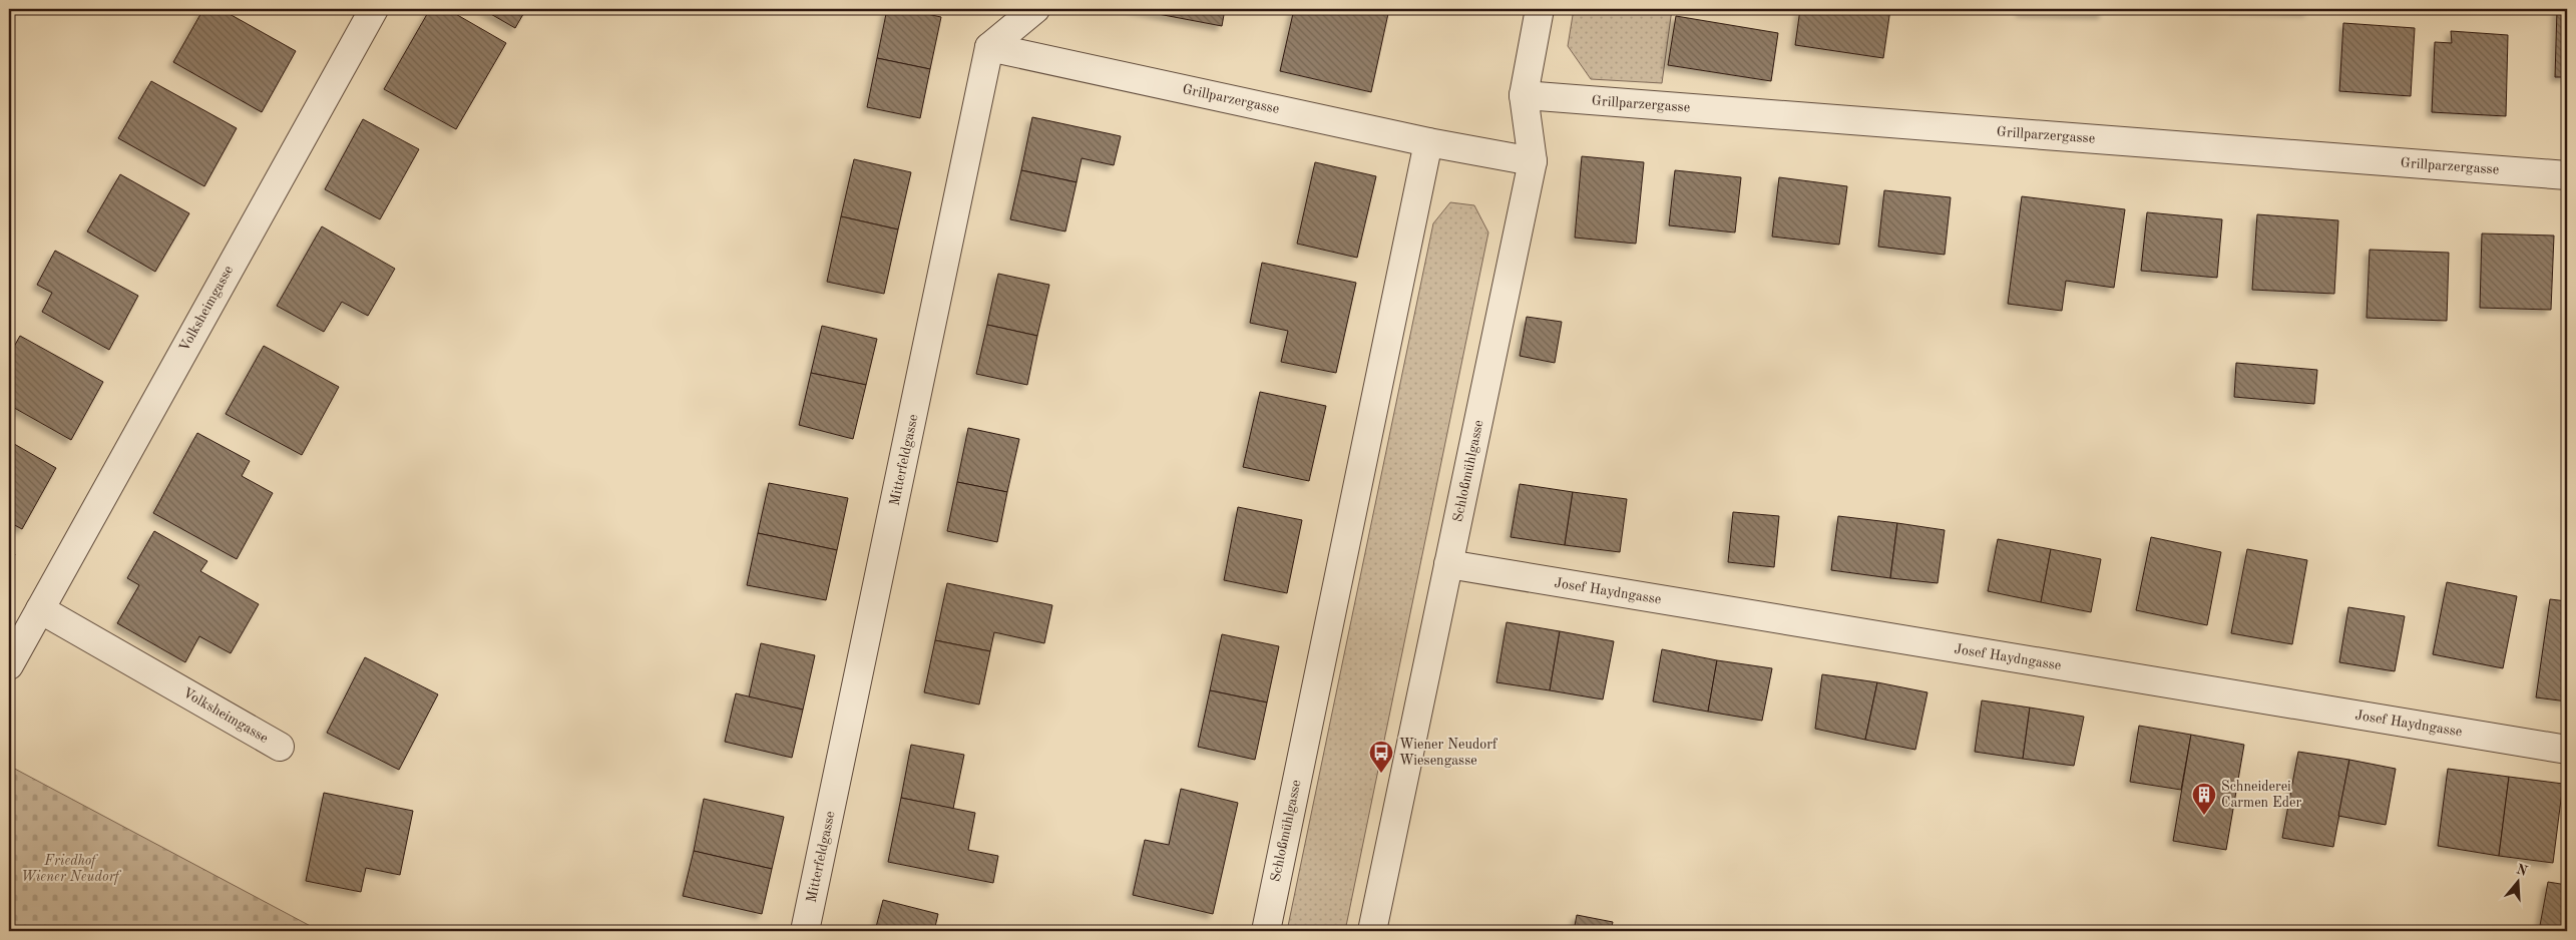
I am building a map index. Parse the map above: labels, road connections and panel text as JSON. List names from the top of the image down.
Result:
{
  "streets": {
    "street": [
      "Grillparzergasse",
      "Volksheimgasse",
      "Mitterfeldgasse",
      "Schloßmühlgasse",
      "Josef Haydngasse"
    ]
  },
  "crossings": [
    ["Grillparzergasse", "Mitterfeldgasse"],
    ["Grillparzergasse", "Schloßmühlgasse"],
    ["Schloßmühlgasse", "Josef Haydngasse"]
  ],
  "parks": ["Friedhof Wiener Neudorf"],
  "places": {
    "bus stop": ["Wiener Neudorf Wiesengasse"],
    "building": ["Schneiderei Carmen Eder"]
  },
  "north": "top"
}
